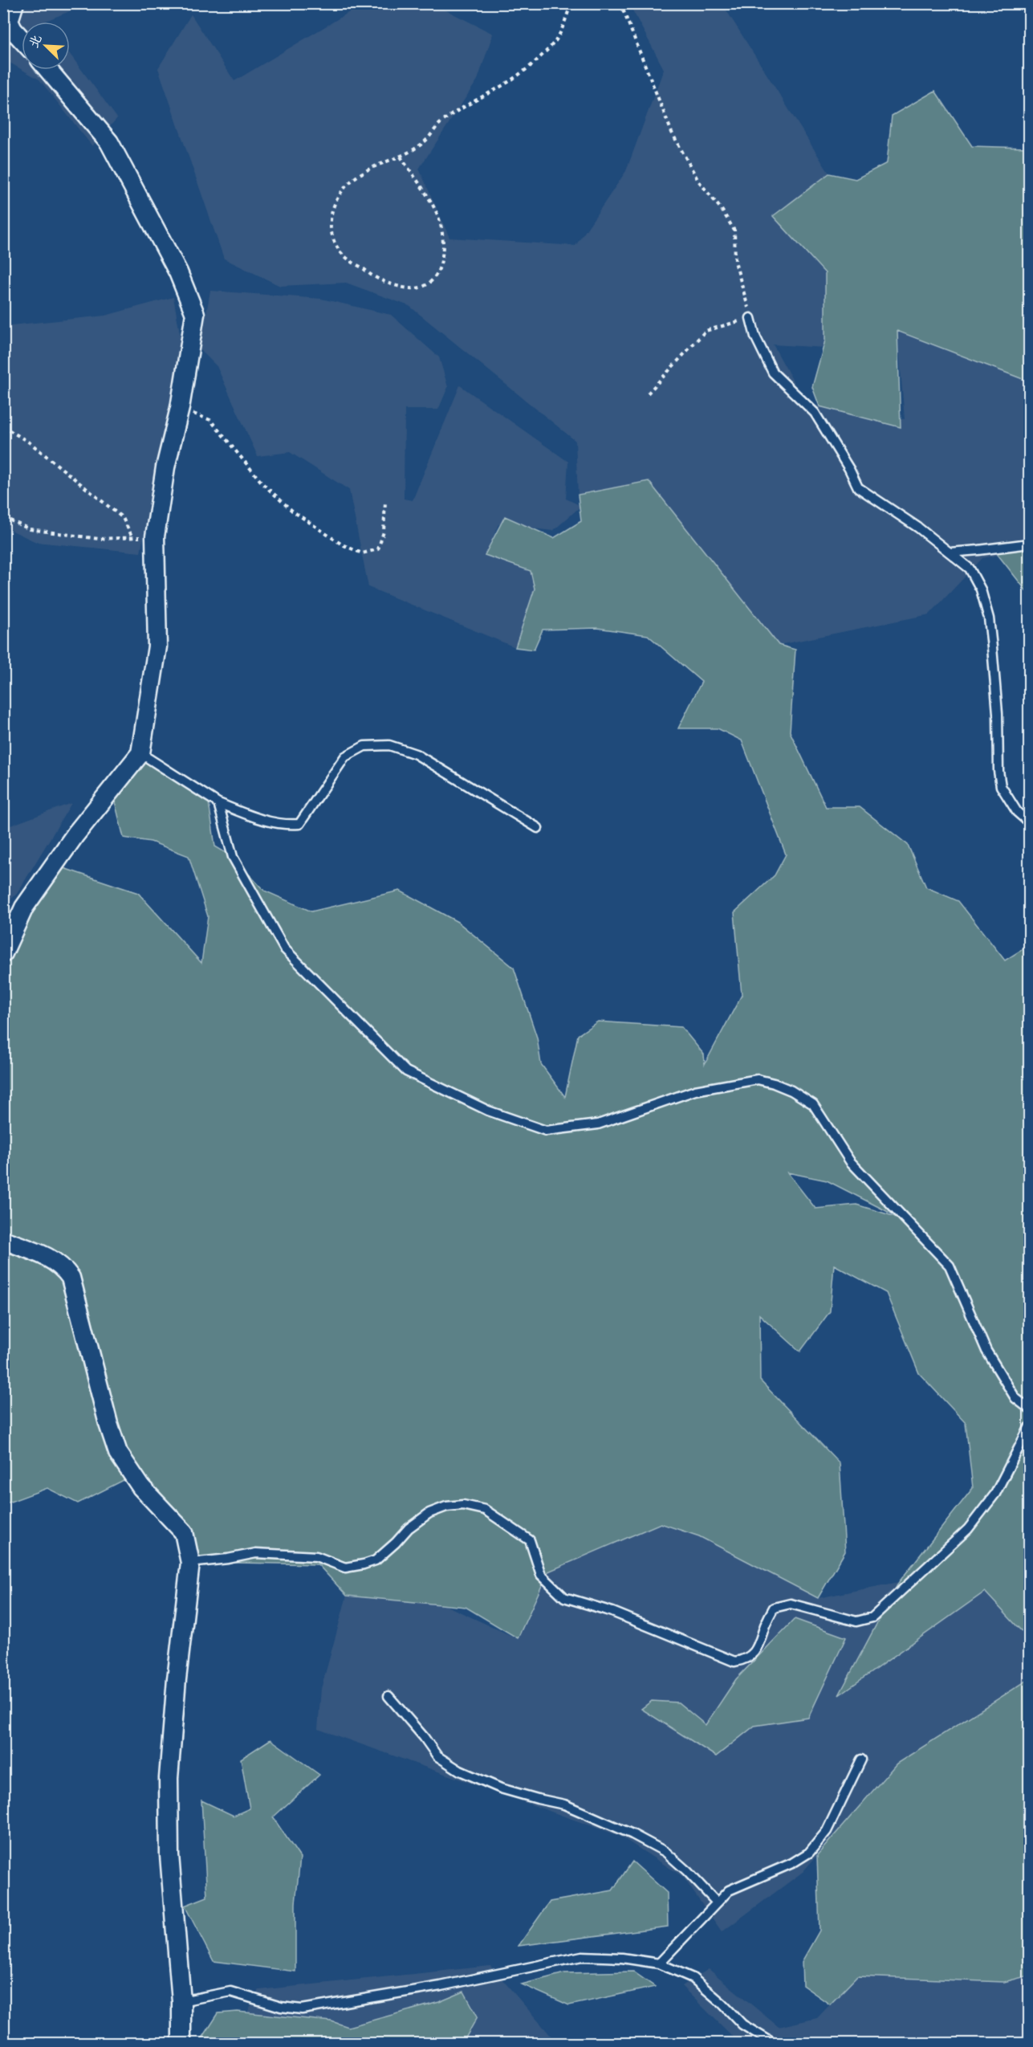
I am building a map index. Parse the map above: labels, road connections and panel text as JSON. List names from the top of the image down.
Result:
{
  "north": "top left"
}
